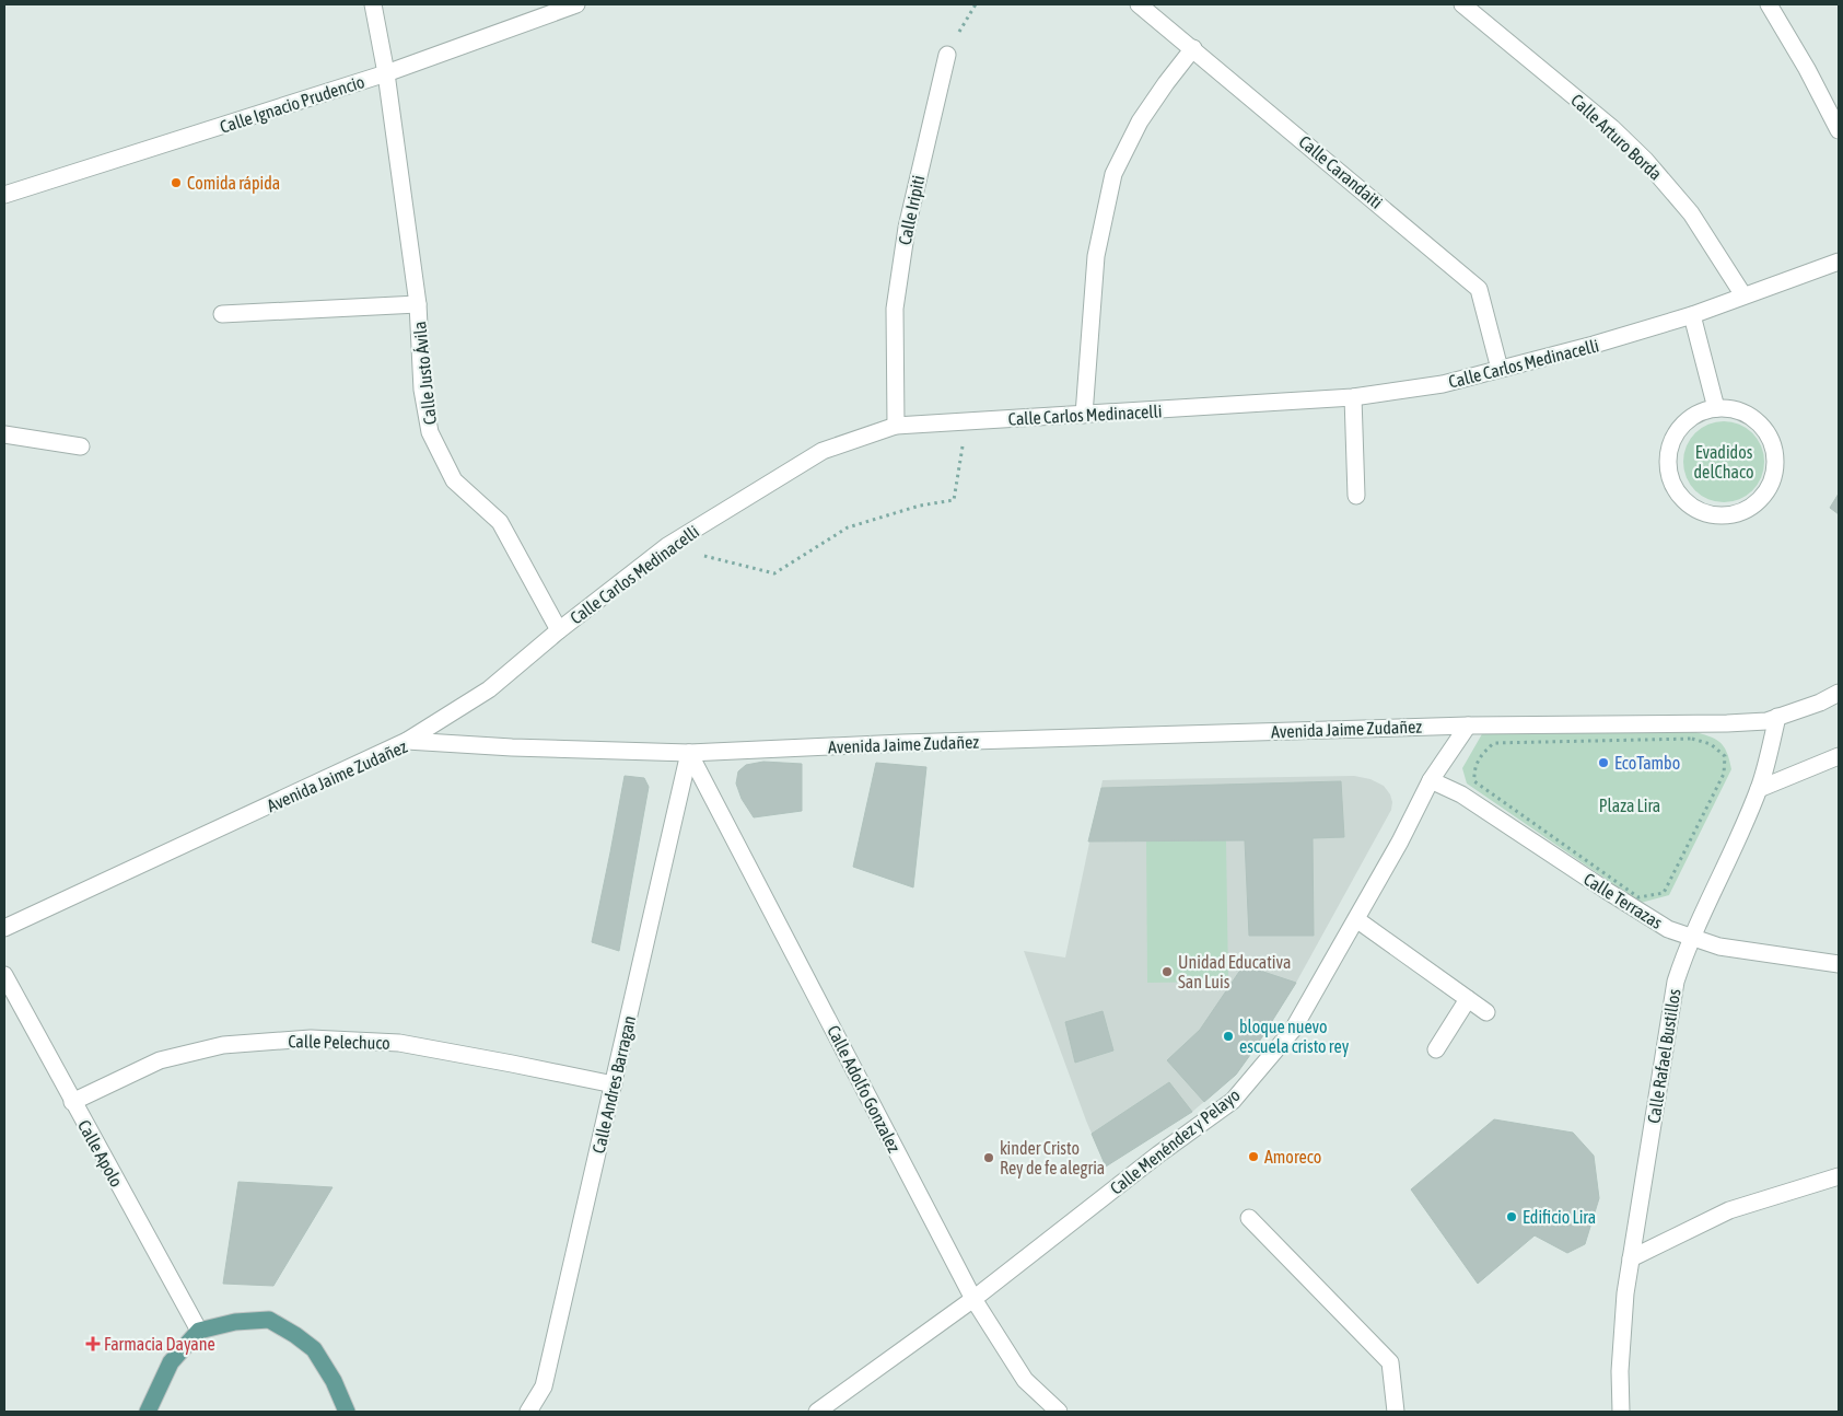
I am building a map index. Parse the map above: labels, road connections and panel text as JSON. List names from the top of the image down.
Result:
{
  "streets": {
    "street": [
      "Calle Ignacio Prudencio",
      "Calle Arturo Borda",
      "Calle Carandaiti",
      "Calle Iripiti",
      "Calle Carlos Medinacelli",
      "Calle Justo Ávila",
      "Avenida Jaime Zudañez",
      "Calle Terrazas",
      "Calle Pelechuco",
      "Calle Rafael Bustillos",
      "Calle Andres Barragan",
      "Calle Adolfo Gonzalez",
      "Calle Menéndez y Pelayo",
      "Calle Apolo"
    ]
  },
  "crossings": [
    ["Calle Ignacio Prudencio", "Calle Justo Ávila"],
    ["Calle Arturo Borda", "Calle Carlos Medinacelli"],
    ["Calle Carandaiti", "Calle Carlos Medinacelli"],
    ["Calle Iripiti", "Calle Carlos Medinacelli"],
    ["Calle Carlos Medinacelli", "Calle Justo Ávila"],
    ["Calle Carlos Medinacelli", "Avenida Jaime Zudañez"],
    ["Avenida Jaime Zudañez", "Calle Rafael Bustillos"],
    ["Avenida Jaime Zudañez", "Calle Andres Barragan"],
    ["Avenida Jaime Zudañez", "Calle Adolfo Gonzalez"],
    ["Avenida Jaime Zudañez", "Calle Menéndez y Pelayo"],
    ["Calle Terrazas", "Calle Rafael Bustillos"],
    ["Calle Terrazas", "Calle Menéndez y Pelayo"],
    ["Calle Pelechuco", "Calle Andres Barragan"],
    ["Calle Pelechuco", "Calle Apolo"],
    ["Calle Andres Barragan", "Calle Adolfo Gonzalez"],
    ["Calle Adolfo Gonzalez", "Calle Menéndez y Pelayo"]
  ],
  "parks": ["Evadidos delChaco", "Plaza Lira"],
  "places": {
    "other": [
      "Comida rápida",
      "EcoTambo",
      "Unidad Educativa San Luis",
      "bloque nuevo escuela cristo rey",
      "Amoreco",
      "kinder Cristo Rey de fe alegria",
      "Edificio Lira"
    ],
    "health": ["Farmacia Dayane"]
  }
}
